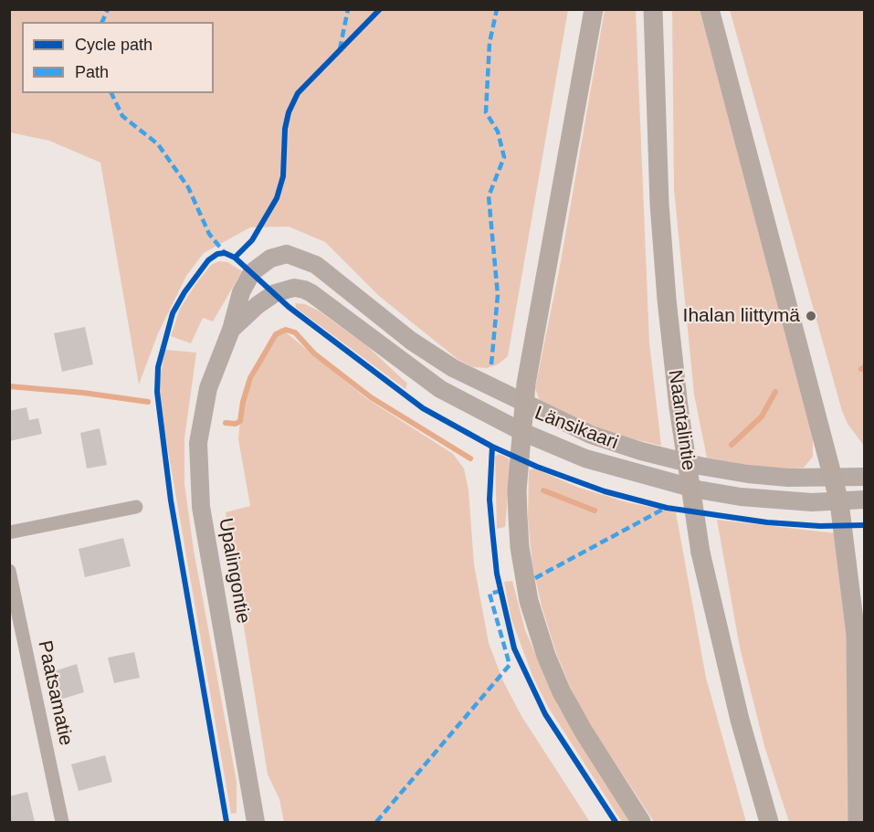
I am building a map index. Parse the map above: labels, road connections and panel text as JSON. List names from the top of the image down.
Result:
{
  "streets": {
    "main road": ["Naantalintie"],
    "street": ["Länsikaari", "Upalingontie", "Paatsamatie"]
  },
  "crossings": [
    ["Länsikaari", "Upalingontie"]
  ],
  "places": ["Ihalan liittymä"],
  "legend": ["Cycle path", "Path"]
}
